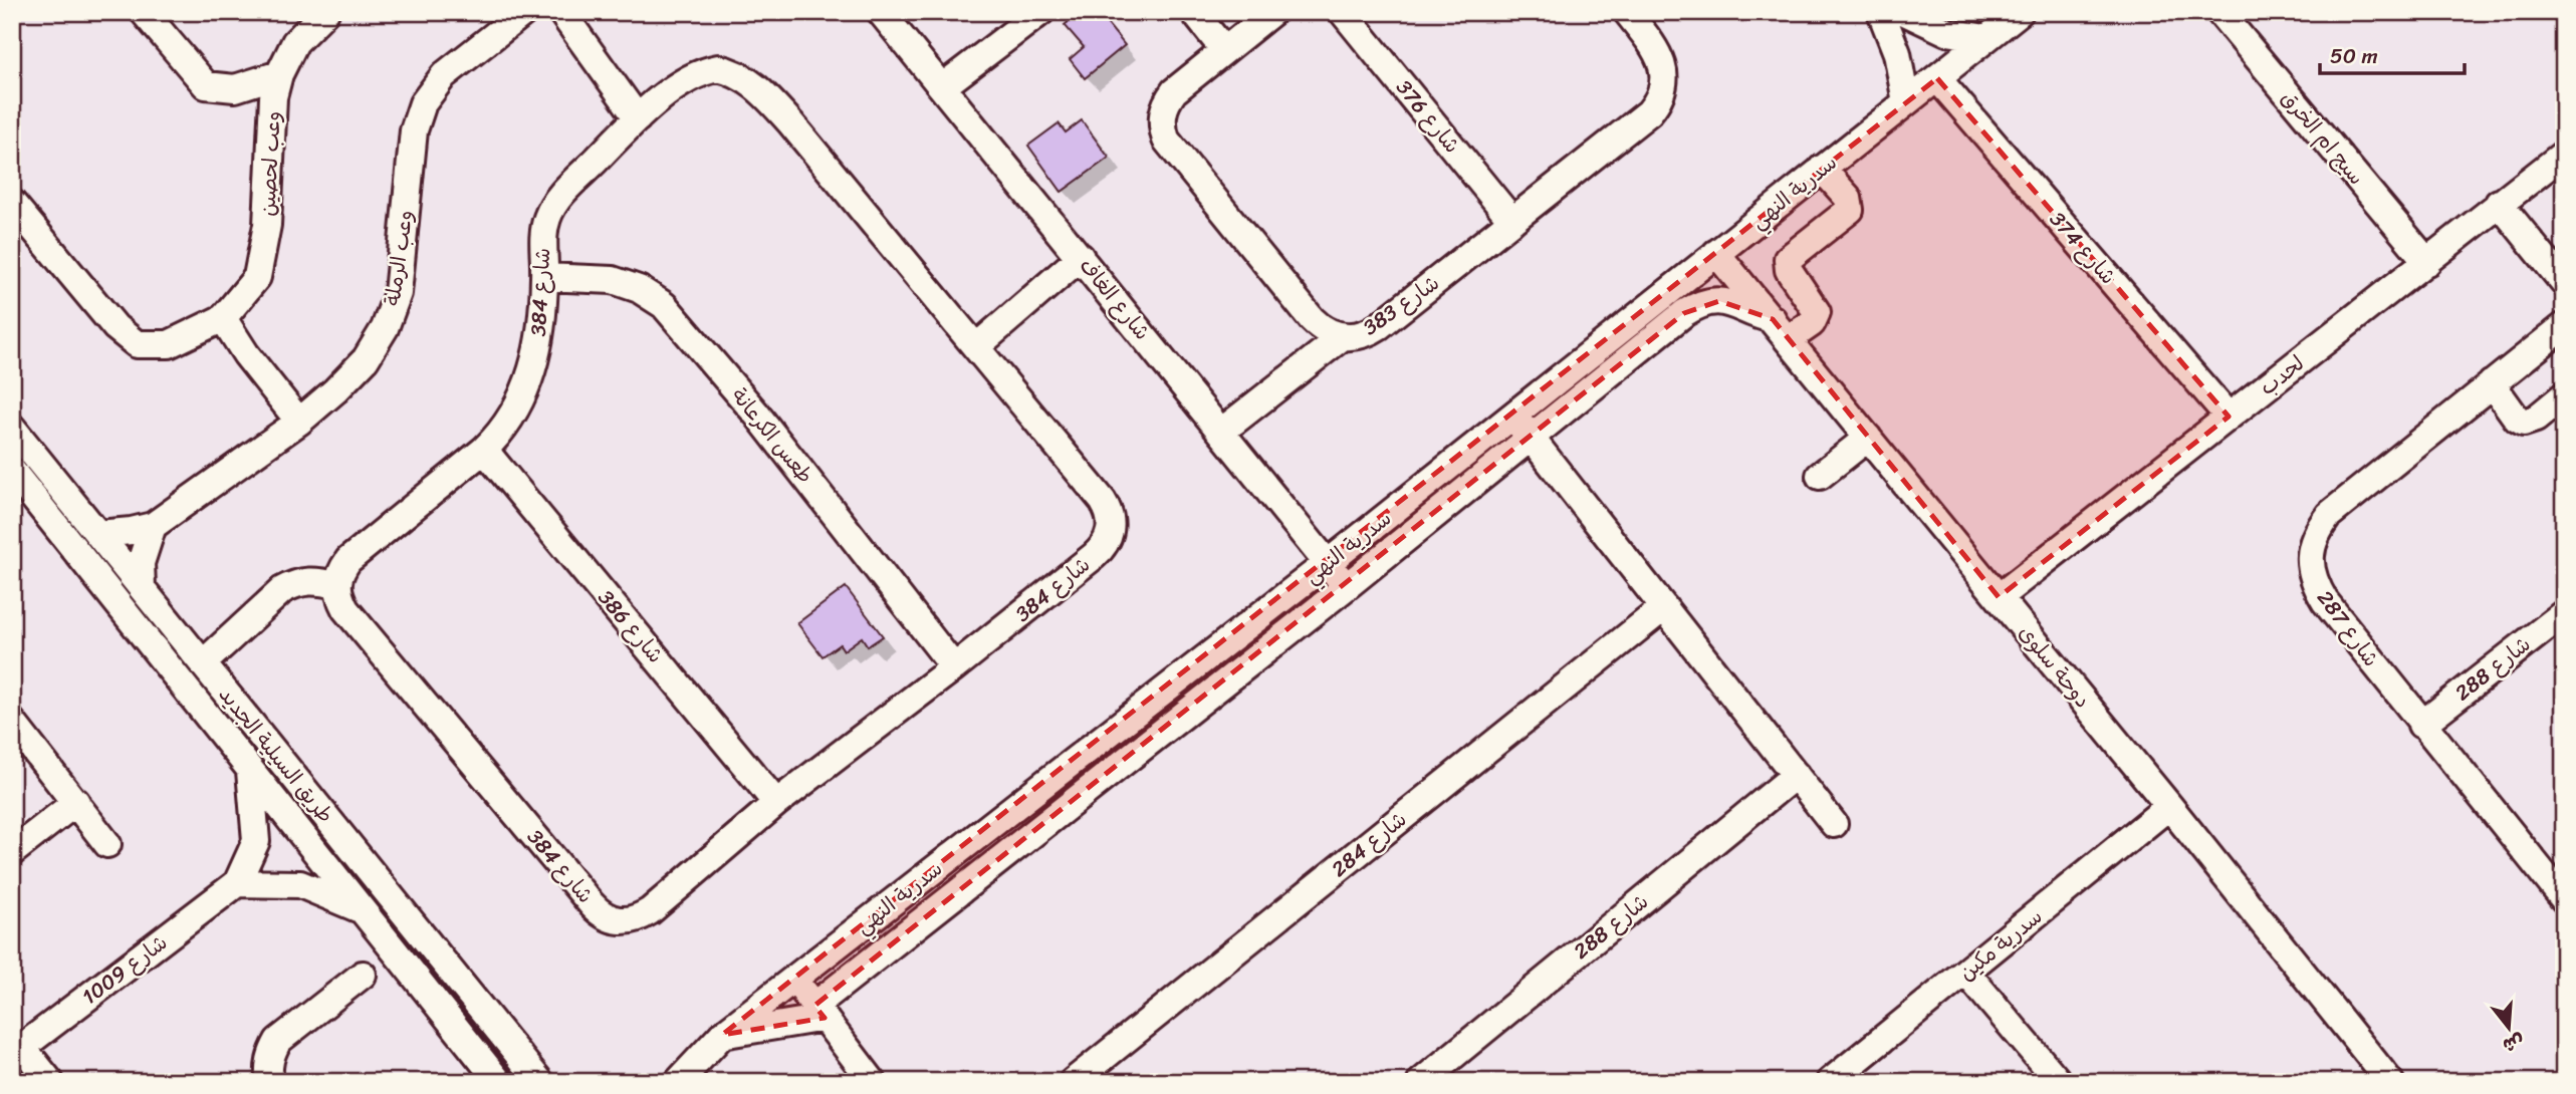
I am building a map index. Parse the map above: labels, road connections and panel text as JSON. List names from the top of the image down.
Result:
{
  "streets": {
    "street": [
      "شارع 376",
      "سيج ام الخرق",
      "وعب لحصين",
      "سدرية النهي",
      "شارع 374",
      "وعب الرملة",
      "شارع 384",
      "شارع الغاف",
      "شارع 383",
      "لحدب",
      "طعس الكرعانة",
      "شارع 386",
      "شارع 287",
      "دوحة سلوى",
      "شارع 288",
      "طريق السيلية الجديد",
      "شارع 284",
      "سدرية مكين",
      "شارع 1009"
    ]
  },
  "crossings": [
    ["شارع 376", "شارع 383"],
    ["سيج ام الخرق", "لحدب"],
    ["سدرية النهي", "شارع 374"],
    ["سدرية النهي", "شارع الغاف"],
    ["سدرية النهي", "دوحة سلوى"],
    ["شارع 374", "لحدب"],
    ["وعب الرملة", "طريق السيلية الجديد"],
    ["شارع 384", "طعس الكرعانة"],
    ["شارع 384", "شارع 386"],
    ["لحدب", "دوحة سلوى"],
    ["شارع 287", "شارع 288"],
    ["دوحة سلوى", "سدرية مكين"],
    ["طريق السيلية الجديد", "شارع 1009"]
  ],
  "scale_bar": "50 m",
  "north": "bottom"
}
